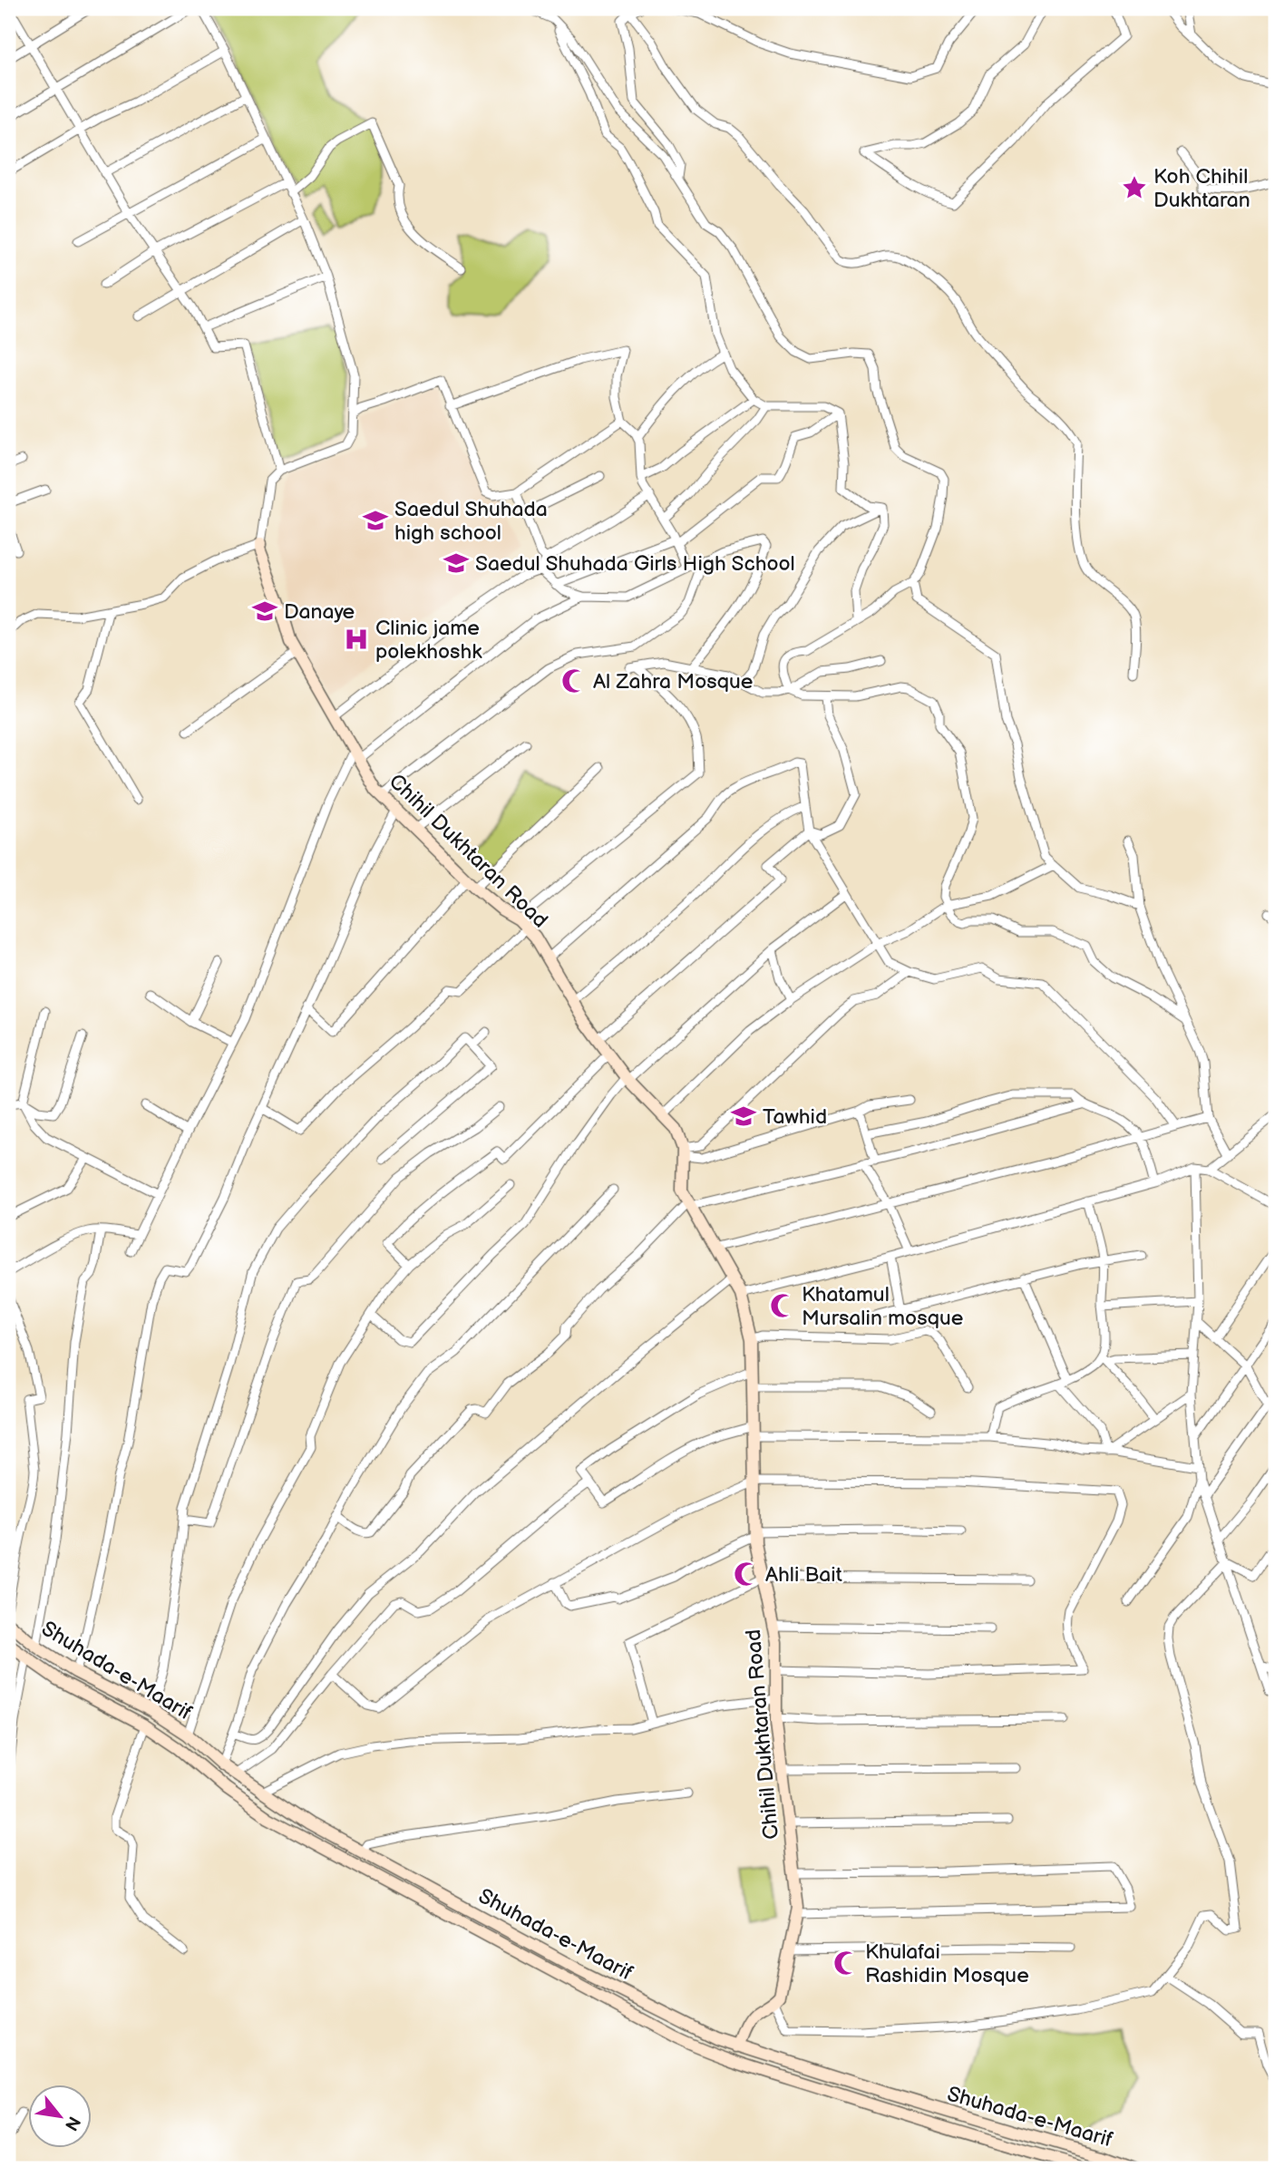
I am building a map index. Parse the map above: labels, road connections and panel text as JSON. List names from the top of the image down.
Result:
{
  "streets": {
    "main road": ["Chihil Dukhtaran Road", "Shuhada-e-Maarif"]
  },
  "places": {
    "place": ["Koh Chihil Dukhtaran"],
    "school or university": [
      "Saedul Shuhada high school",
      "Saedul Shuhada Girls High School",
      "Danaye",
      "Tawhid"
    ],
    "hospital": ["Clinic jame polekhoshk"],
    "mosque": [
      "Al Zahra Mosque",
      "Khatamul Mursalin mosque",
      "Ahli Bait",
      "Khulafai Rashidin Mosque"
    ]
  },
  "north": "bottom right"
}
